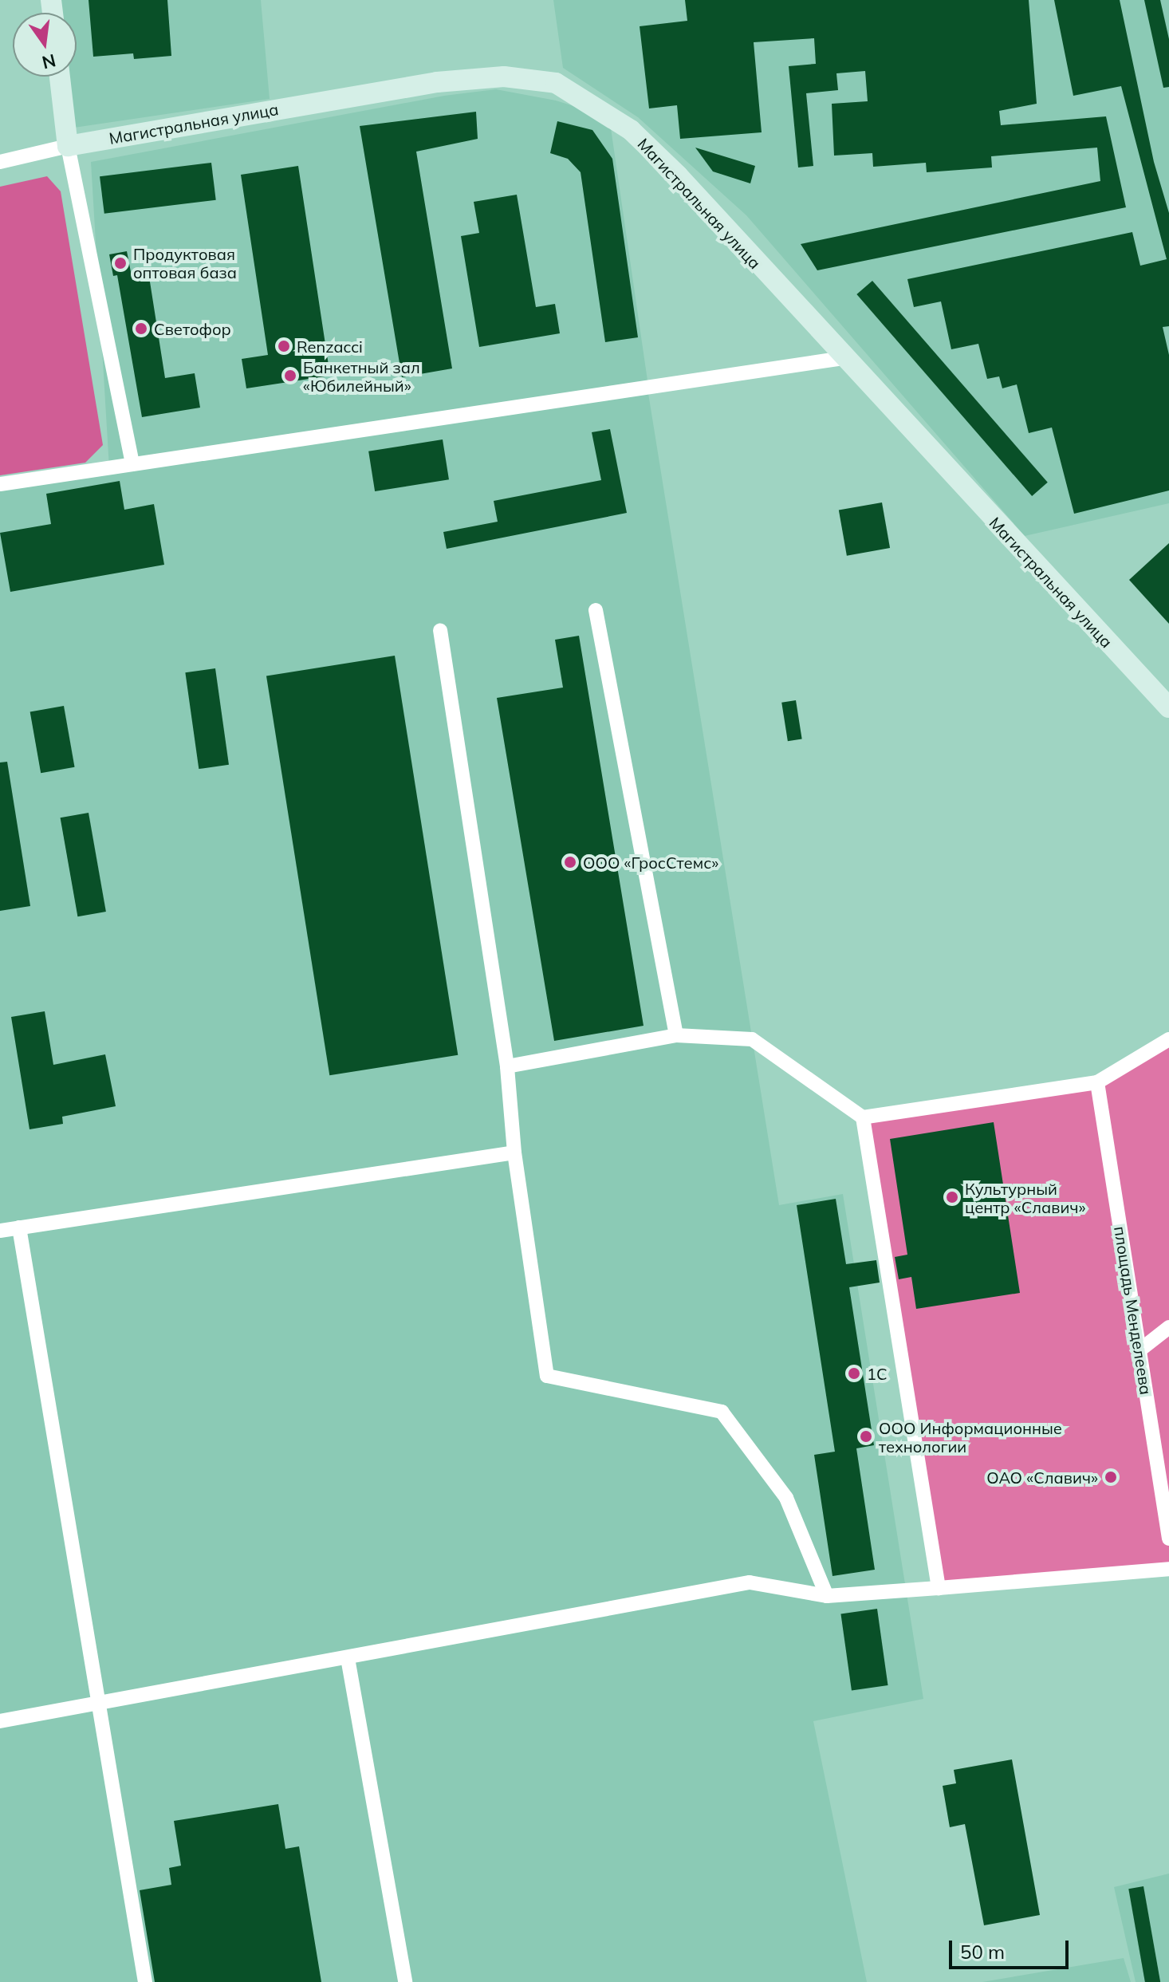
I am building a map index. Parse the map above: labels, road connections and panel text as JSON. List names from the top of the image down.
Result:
{
  "streets": {
    "main road": ["Магистральная улица"],
    "street": ["площадь Менделеева"]
  },
  "places": [
    "Продуктовая оптовая база",
    "Светофор",
    "Renzacci",
    "Банкетный зал «Юбилейный»",
    "ООО «ГросСтемс»",
    "Культурный центр «Славич»",
    "1С",
    "ООО Информационные технологии",
    "ОАО «Славич»"
  ],
  "scale_bar": "50 m",
  "north": "bottom"
}
